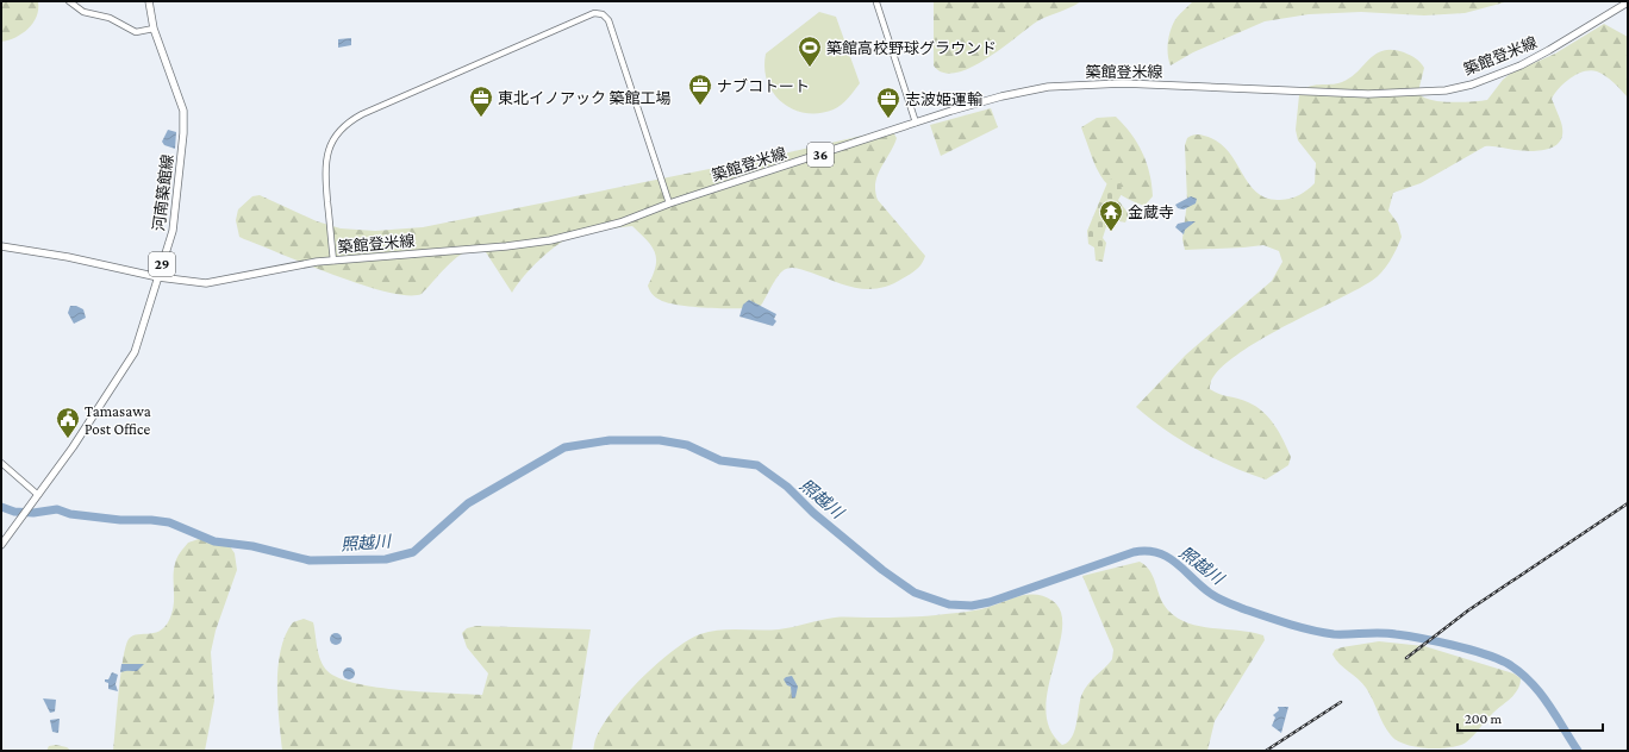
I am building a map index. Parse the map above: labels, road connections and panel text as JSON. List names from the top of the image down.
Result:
{
  "streets": {
    "main road": [
      "築館登米線",
      "36",
      "河南築館線",
      "29"
    ]
  },
  "crossings": [
    ["築館登米線", "河南築館線"]
  ],
  "water": ["照越川"],
  "places": {
    "sports": ["築館高校野球グラウンド"],
    "office": ["ナブコトート", "東北イノアック 築館工場", "志波姫運輸"],
    "temple": ["金蔵寺"],
    "public building": ["Tamasawa Post Office"]
  },
  "scale_bar": "200 m"
}
